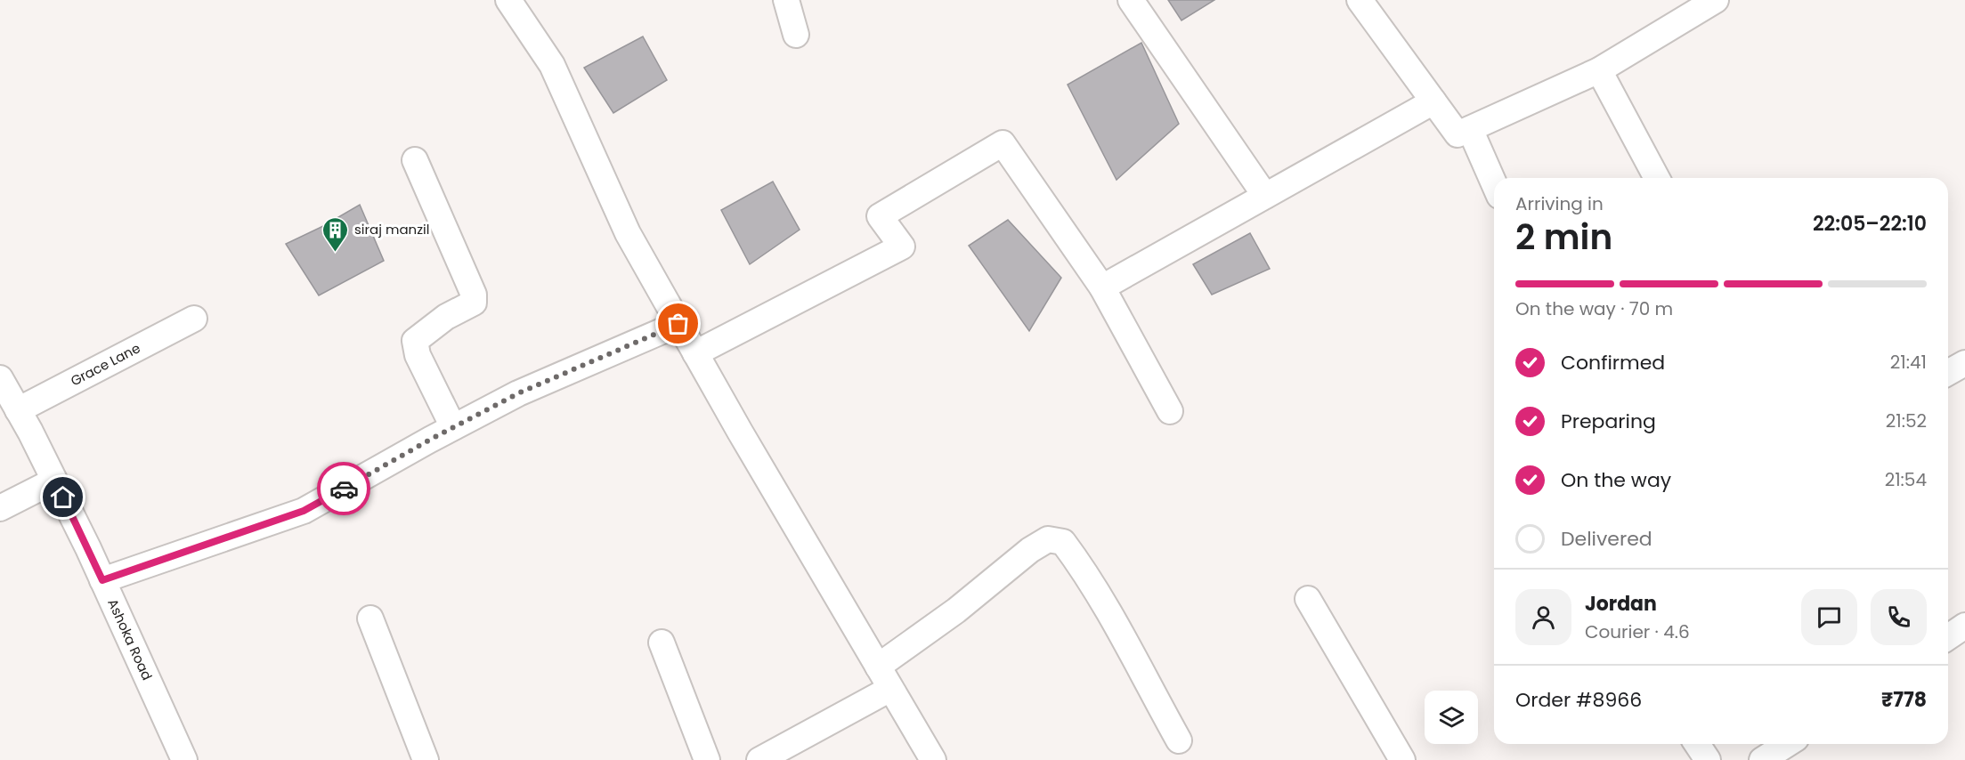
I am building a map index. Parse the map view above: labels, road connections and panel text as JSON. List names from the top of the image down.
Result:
{
  "streets": {
    "street": ["Grace Lane", "Ashoka Road"]
  },
  "crossings": [
    ["Grace Lane", "Ashoka Road"]
  ],
  "places": {
    "building": ["siraj manzil"]
  },
  "page": {
    "heading": ["2 min", "Arriving in", "22:05–22:10"],
    "panel": [
      "Jordan",
      "Courier · 4.6",
      "Order #8966",
      "₹778"
    ],
    "bar": "On the way · 70 m",
    "list": [
      ["Confirmed", "21:41"],
      ["Preparing", "21:52"],
      ["On the way", "21:54"],
      "Delivered"
    ]
  }
}
